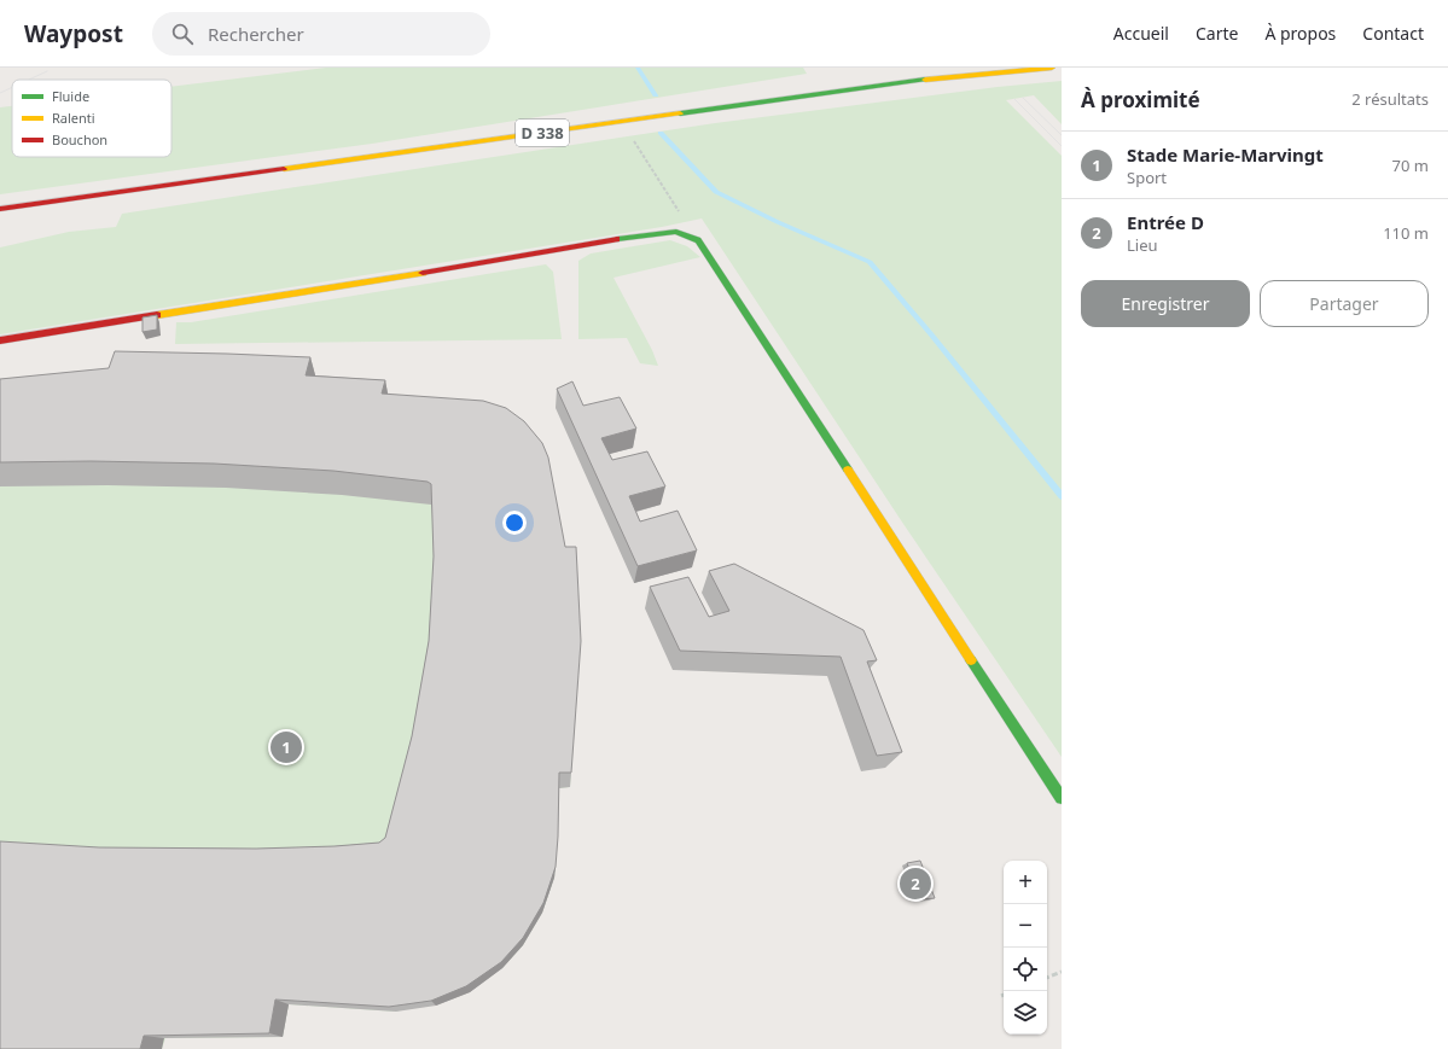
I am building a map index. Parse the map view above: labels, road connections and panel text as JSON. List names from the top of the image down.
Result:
{
  "streets": {
    "street": ["D 338"]
  },
  "legend": ["Fluide", "Ralenti", "Bouchon"],
  "page": {
    "header": "Waypost",
    "search": "Rechercher",
    "nav": [
      "Accueil",
      "Carte",
      "À propos",
      "Contact"
    ],
    "heading": ["À proximité", "2 résultats"],
    "list": [
      {
        "mark": "1",
        "name": "Stade Marie-Marvingt",
        "note": "Sport",
        "value": "70 m"
      },
      {
        "mark": "2",
        "name": "Entrée D",
        "note": "Lieu",
        "value": "110 m"
      }
    ],
    "buttons": ["Enregistrer", "Partager"],
    "pins": ["1", "2"],
    "map_buttons": ["+", "−"]
  }
}
